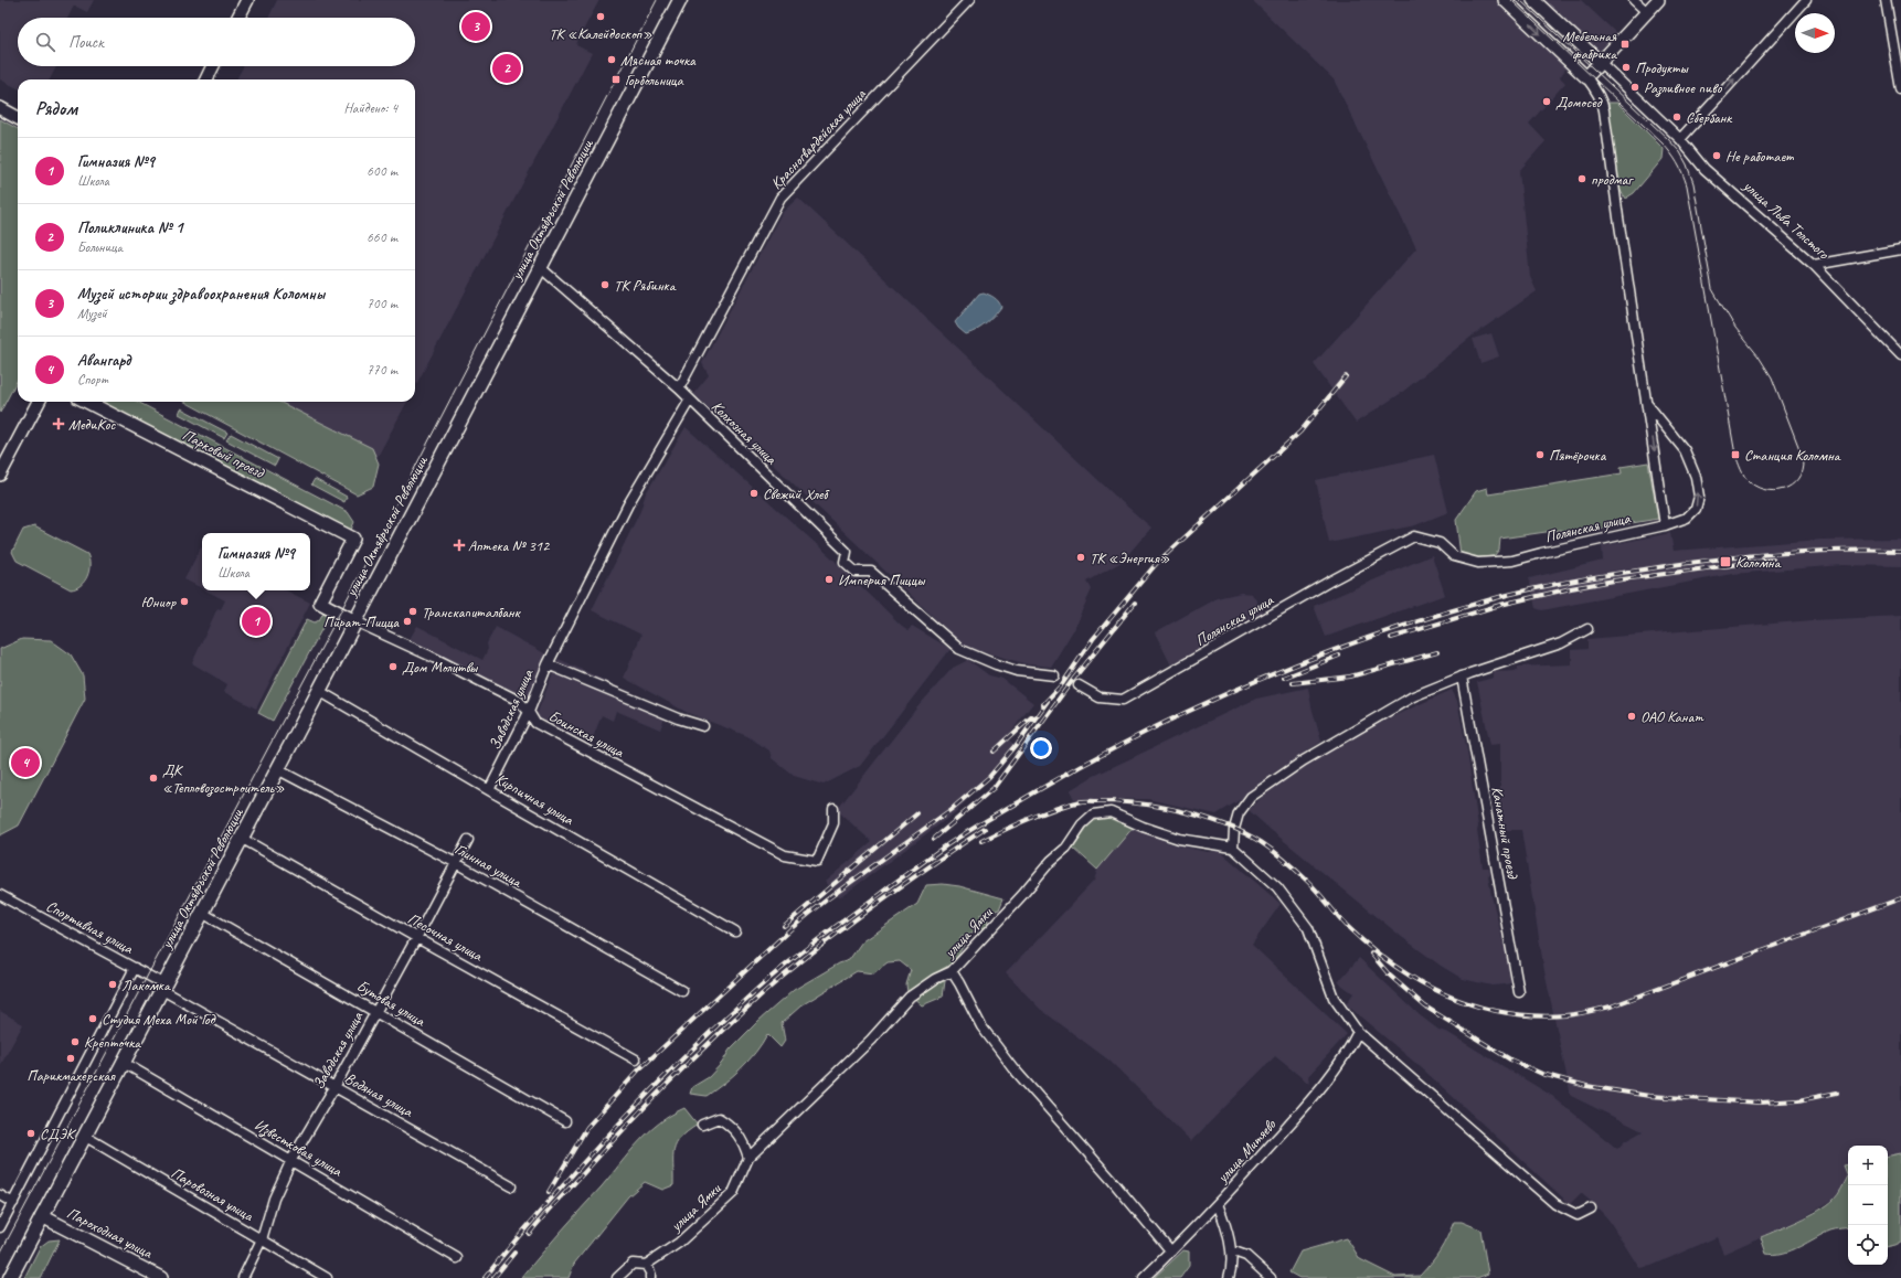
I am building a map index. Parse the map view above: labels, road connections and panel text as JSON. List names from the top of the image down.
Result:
{
  "streets": {
    "main road": ["улица Октябрьской Революции"],
    "street": [
      "Красногвардейская улица",
      "улица Льва Толстого",
      "Колхозная улица",
      "Парковый проезд",
      "Полянская улица",
      "Заводская улица",
      "Боинская улица",
      "Кирпичная улица",
      "Канатный проезд",
      "Глинная улица",
      "Спортивная улица",
      "улица Ямки",
      "Песочная улица",
      "Бутовая улица",
      "Водяная улица",
      "Известковая улица",
      "улица Митяево",
      "Паровозная улица",
      "Пароходная улица"
    ]
  },
  "crossings": [
    ["Красногвардейская улица", "Колхозная улица"],
    ["улица Октябрьской Революции", "Колхозная улица"],
    ["улица Октябрьской Революции", "Парковый проезд"],
    ["улица Октябрьской Революции", "Боинская улица"],
    ["улица Октябрьской Революции", "Кирпичная улица"],
    ["улица Октябрьской Революции", "Глинная улица"],
    ["улица Октябрьской Революции", "Спортивная улица"],
    ["улица Октябрьской Революции", "Песочная улица"],
    ["улица Октябрьской Революции", "Бутовая улица"],
    ["улица Октябрьской Революции", "Водяная улица"],
    ["улица Октябрьской Революции", "Известковая улица"],
    ["улица Октябрьской Революции", "Паровозная улица"],
    ["улица Октябрьской Революции", "Пароходная улица"],
    ["Колхозная улица", "Заводская улица"],
    ["Парковый проезд", "Боинская улица"],
    ["Заводская улица", "Боинская улица"],
    ["Заводская улица", "Кирпичная улица"],
    ["Заводская улица", "Глинная улица"],
    ["Заводская улица", "Песочная улица"],
    ["Заводская улица", "Бутовая улица"],
    ["Заводская улица", "Водяная улица"],
    ["Заводская улица", "Известковая улица"],
    ["Заводская улица", "Паровозная улица"],
    ["Спортивная улица", "Водяная улица"]
  ],
  "places": {
    "other": [
      "ТК «Калейдоскоп»",
      "Мясная точка",
      "Продукты",
      "Разливное пиво",
      "Домосед",
      "Сбербанк",
      "Не работает",
      "продмаг",
      "ТК Рябинка",
      "Пятёрочка",
      "Свежий Хлеб",
      "ТК «Энергия»",
      "Империя Пиццы",
      "Юниор",
      "Транскапиталбанк",
      "Пират-Пицца",
      "Дом Молитвы",
      "ОАО Канат",
      "ДК «Тепловозостроитель»",
      "Лакомка",
      "Студия Меха Мой Год",
      "Крепточка",
      "Парикмахерская",
      "СДЭК"
    ],
    "transit": [
      "Мебельная фабрика",
      "Горбольница",
      "Станция Коломна",
      "Коломна"
    ],
    "health": ["МедиКос", "Аптека № 312"]
  },
  "north": "right",
  "page": {
    "pins": [
      "3",
      "2",
      "1",
      "4"
    ],
    "search": "Поиск",
    "heading": ["Рядом", "Найдено: 4"],
    "list": [
      {
        "mark": "1",
        "name": "Гимназия №9",
        "note": "Школа",
        "value": "600 m"
      },
      {
        "mark": "2",
        "name": "Поликлиника № 1",
        "note": "Больница",
        "value": "660 m"
      },
      {
        "mark": "3",
        "name": "Музей истории здравоохранения Коломны",
        "note": "Музей",
        "value": "700 m"
      },
      {
        "mark": "4",
        "name": "Авангард",
        "note": "Спорт",
        "value": "770 m"
      }
    ],
    "popup": ["Гимназия №9", "Школа"],
    "map_buttons": ["+", "−"]
  }
}
